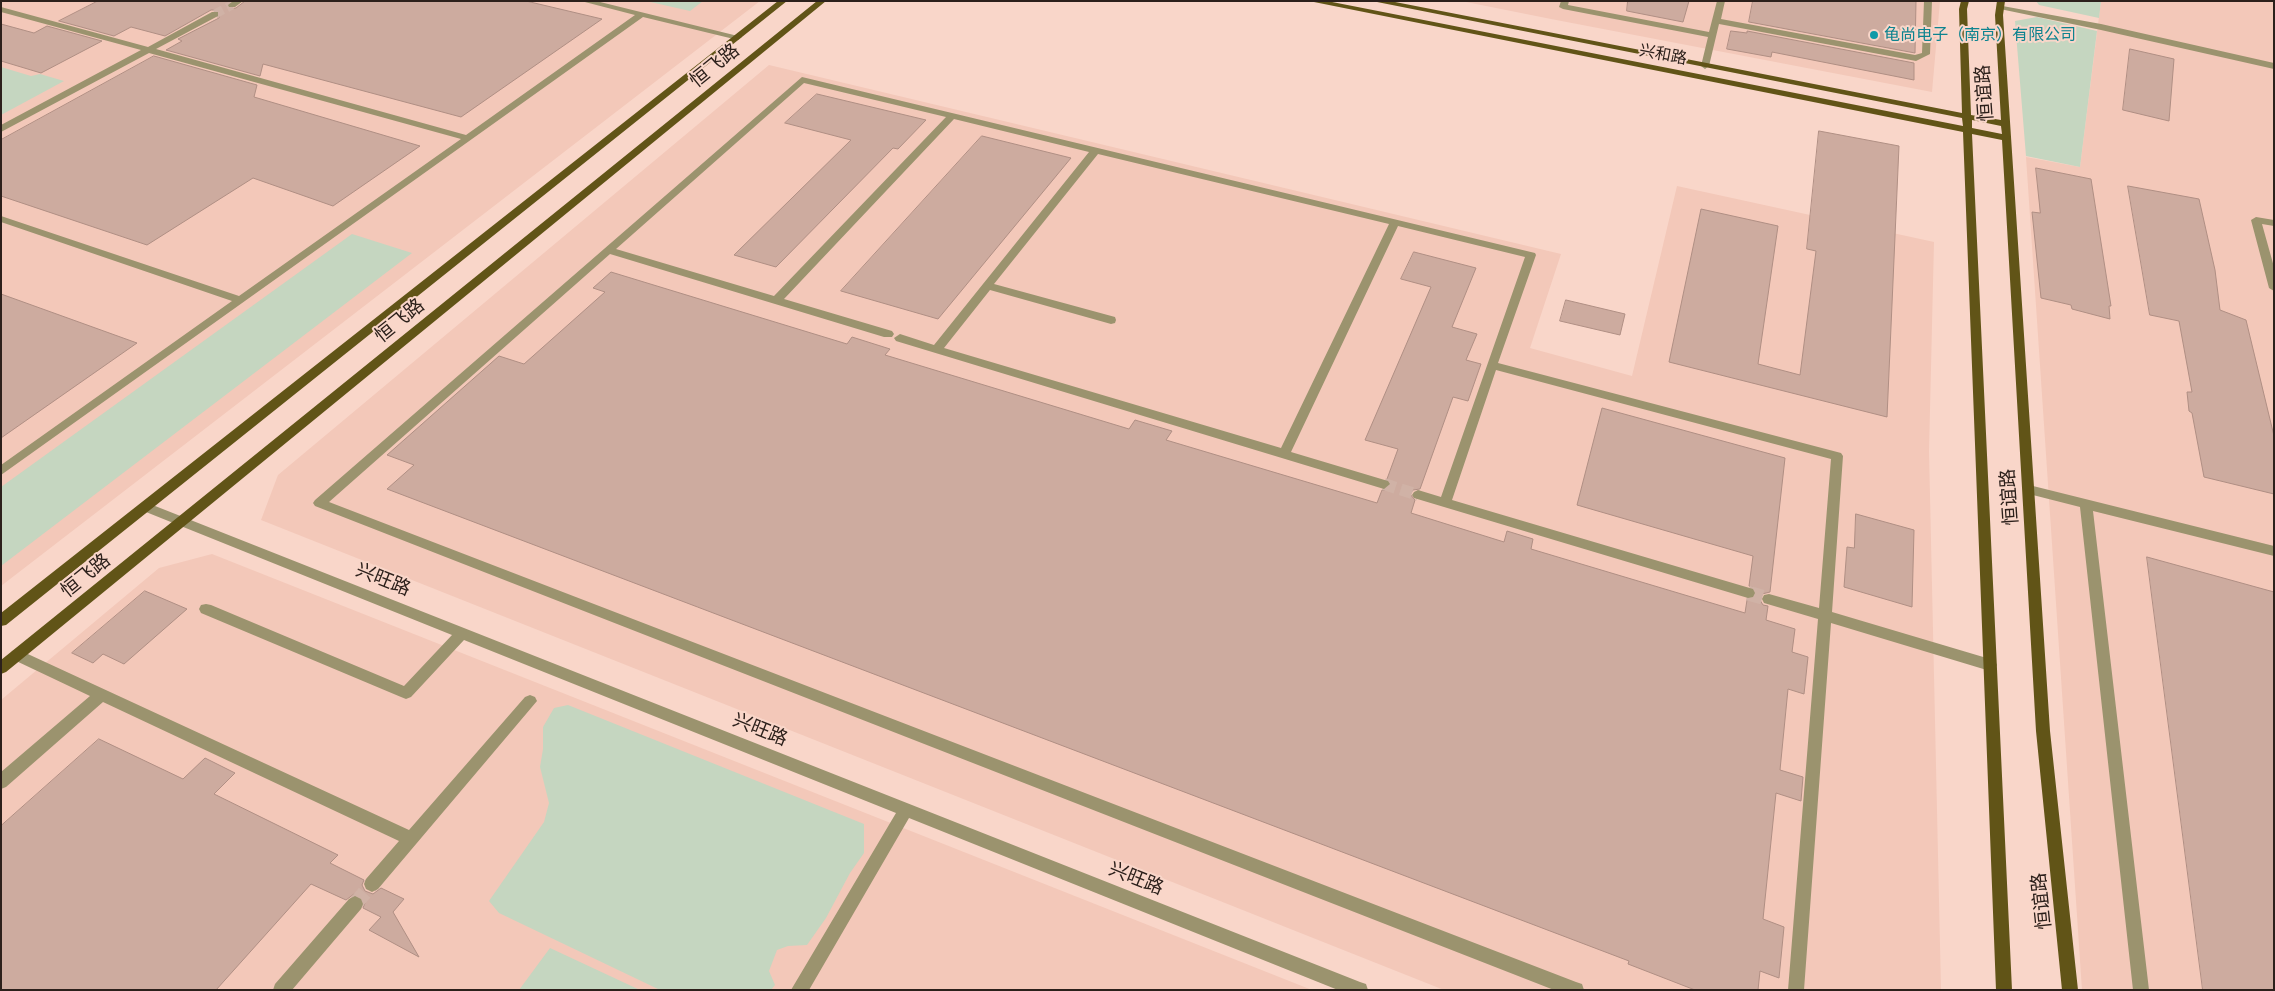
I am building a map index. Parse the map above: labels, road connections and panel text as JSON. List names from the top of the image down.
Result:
{
  "streets": {
    "main road": ["兴和路", "恒飞路", "恒谊路"],
    "street": ["兴旺路"]
  },
  "crossings": [
    ["兴和路", "恒谊路"],
    ["恒飞路", "兴旺路"]
  ],
  "places": ["龟尚电子（南京）有限公司"]
}
